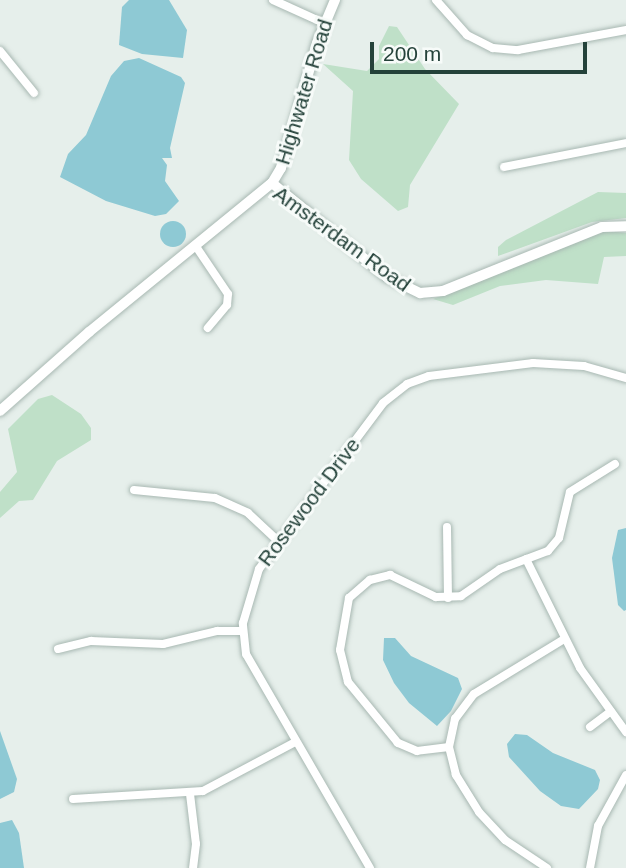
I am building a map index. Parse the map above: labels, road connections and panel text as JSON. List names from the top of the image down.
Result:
{
  "streets": {
    "street": ["Highwater Road", "Amsterdam Road", "Rosewood Drive"]
  },
  "crossings": [
    ["Highwater Road", "Amsterdam Road"]
  ],
  "scale_bar": "200 m"
}
